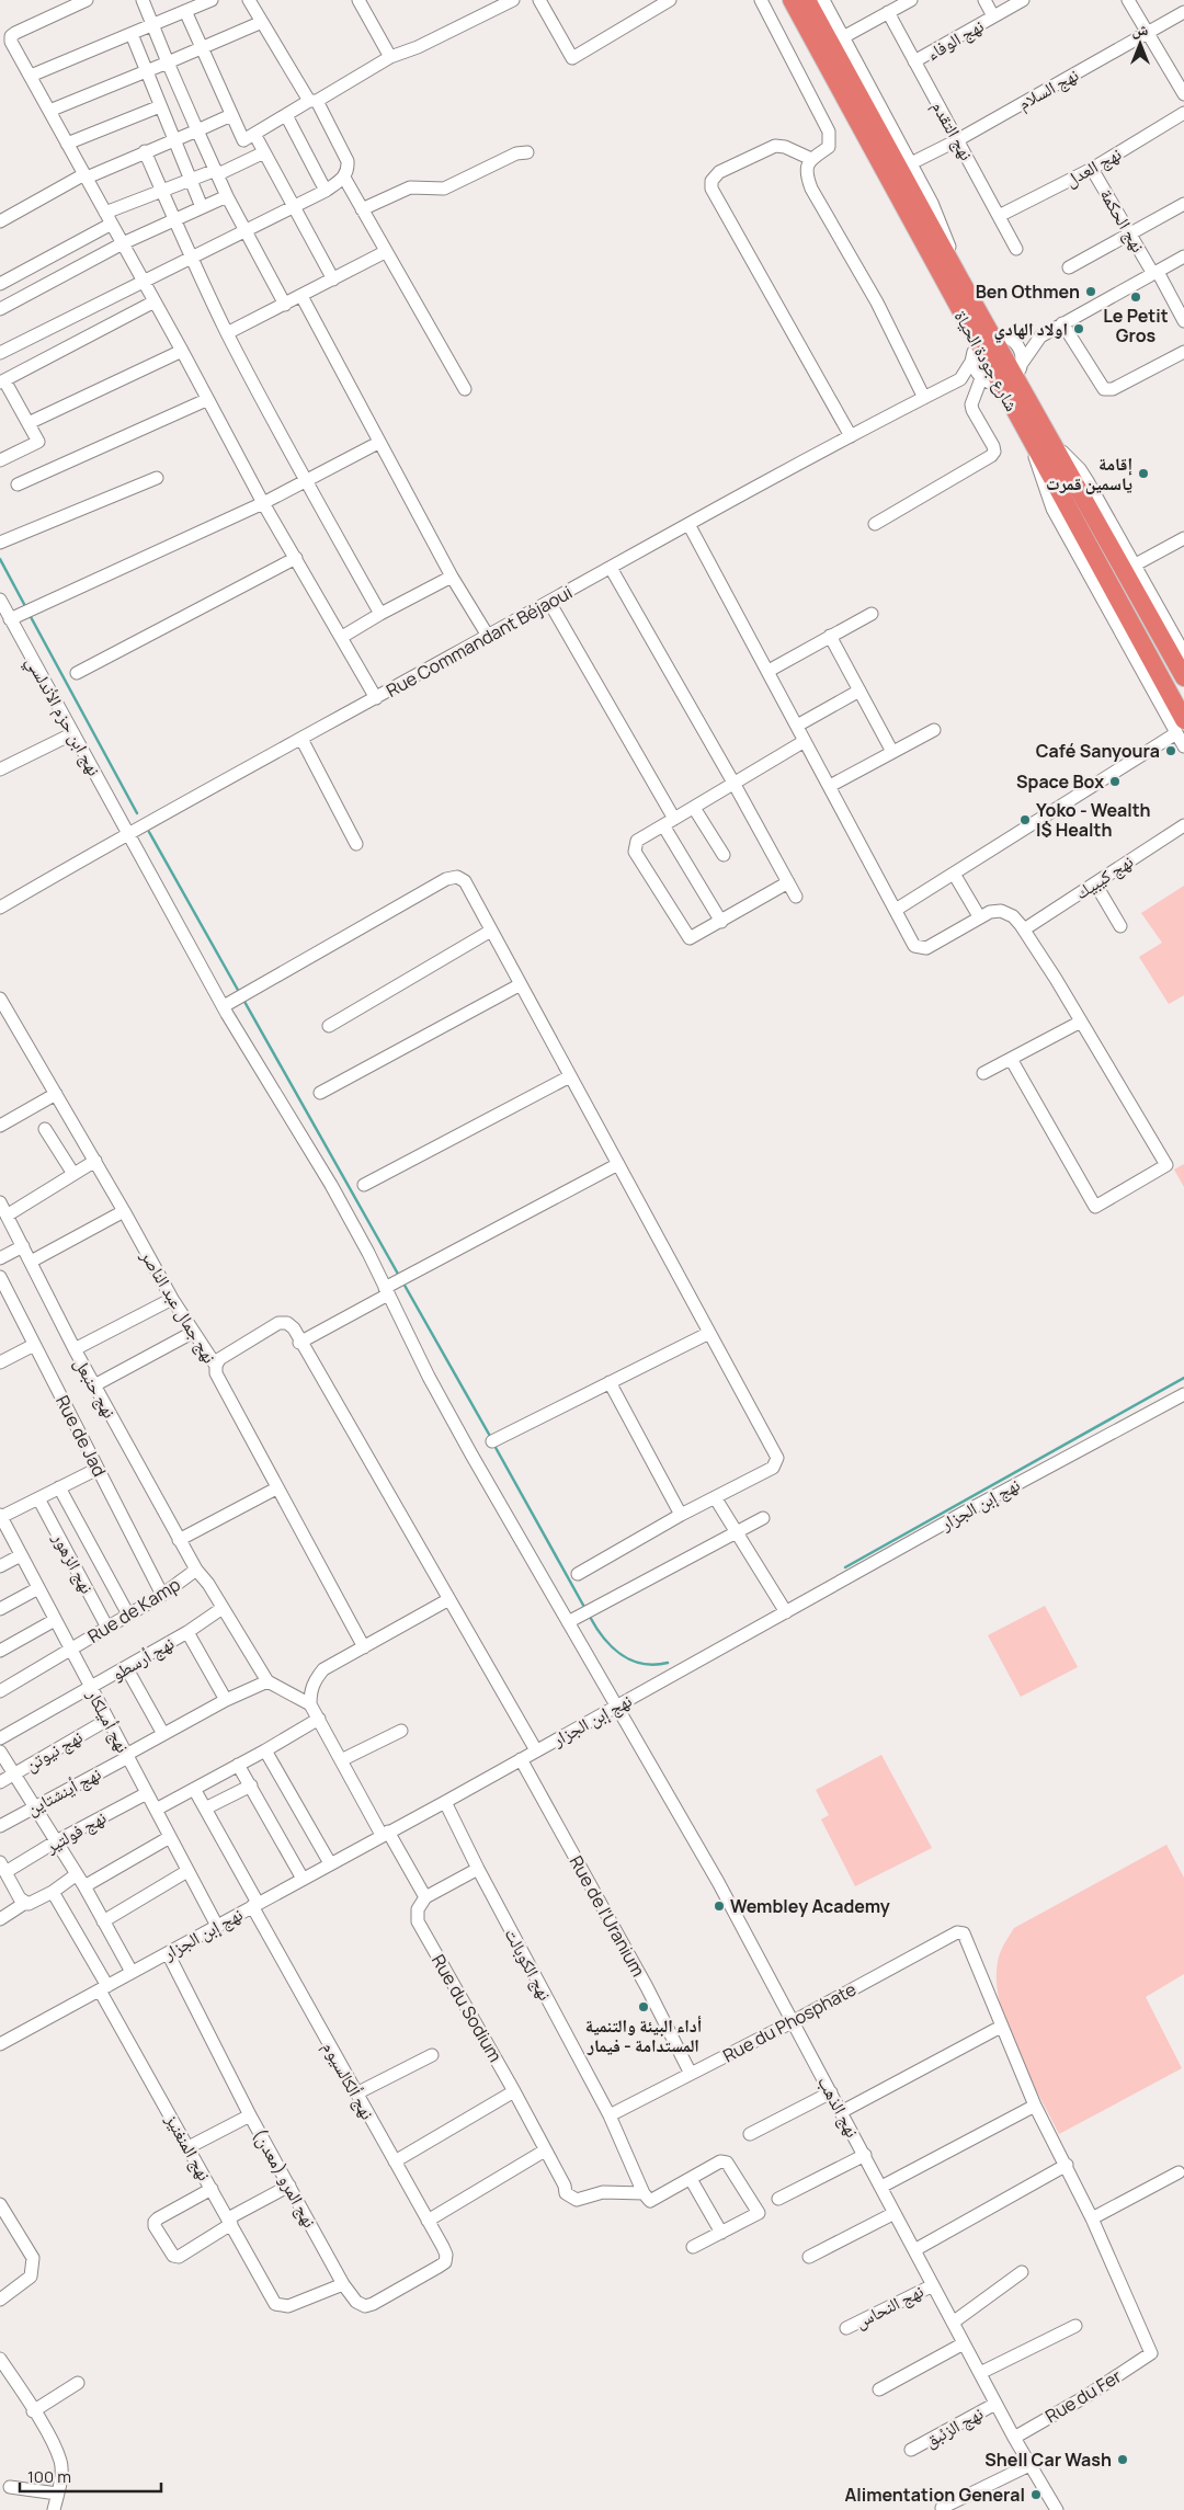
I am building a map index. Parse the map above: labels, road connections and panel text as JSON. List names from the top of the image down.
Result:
{
  "streets": {
    "highway": ["شارع جودة الحياة"],
    "street": [
      "نهج الوفاء",
      "نهج السلام",
      "نهج التقدم",
      "نهج العدل",
      "نهج الحكمة",
      "Rue Commandant Béjaoui",
      "نهج ابن حزم الأندلسي",
      "نهج كيبيك",
      "نهج جمال عبد الناصر",
      "نهج حنبعل",
      "Rue de Jad",
      "نهج إبن الجزار",
      "نهج الزهور",
      "Rue de Kamp",
      "نهج أرسطو",
      "نهج أميلكار",
      "نهج نيوتن",
      "نهج أينشتاين",
      "نهج فولتير",
      "Rue de l'Uranium",
      "نهج الكوبالت",
      "Rue du Sodium",
      "Rue du Phosphate",
      "نهج ألكالسيوم",
      "نهج الذهب",
      "نهج المنغنيز",
      "نهج المرو (معدن)",
      "نهج النحاس",
      "Rue du Fer",
      "نهج الزئبق"
    ]
  },
  "crossings": [
    ["نهج الوفاء", "نهج التقدم"],
    ["نهج السلام", "نهج التقدم"],
    ["نهج التقدم", "نهج العدل"],
    ["نهج العدل", "نهج الحكمة"],
    ["Rue Commandant Béjaoui", "نهج ابن حزم الأندلسي"],
    ["نهج ابن حزم الأندلسي", "نهج الذهب"],
    ["نهج حنبعل", "Rue de Kamp"],
    ["نهج حنبعل", "نهج أينشتاين"],
    ["Rue de Jad", "Rue de Kamp"],
    ["نهج إبن الجزار", "نهج أميلكار"],
    ["نهج إبن الجزار", "Rue de l'Uranium"],
    ["نهج إبن الجزار", "نهج الكوبالت"],
    ["نهج إبن الجزار", "نهج ألكالسيوم"],
    ["نهج إبن الجزار", "نهج الذهب"],
    ["نهج إبن الجزار", "نهج المنغنيز"],
    ["نهج إبن الجزار", "نهج المرو (معدن)"],
    ["نهج الزهور", "Rue de Kamp"],
    ["Rue de Kamp", "نهج أميلكار"],
    ["نهج أرسطو", "نهج أميلكار"],
    ["نهج أرسطو", "نهج أينشتاين"],
    ["نهج أميلكار", "نهج نيوتن"],
    ["نهج أميلكار", "نهج أينشتاين"],
    ["نهج أميلكار", "نهج فولتير"],
    ["Rue de l'Uranium", "Rue du Phosphate"],
    ["نهج الكوبالت", "Rue du Sodium"],
    ["نهج الكوبالت", "Rue du Phosphate"],
    ["Rue du Phosphate", "نهج الذهب"],
    ["نهج ألكالسيوم", "نهج المرو (معدن)"],
    ["نهج الذهب", "نهج النحاس"],
    ["نهج الذهب", "Rue du Fer"],
    ["نهج الذهب", "نهج الزئبق"],
    ["نهج المنغنيز", "نهج المرو (معدن)"]
  ],
  "places": [
    "Ben Othmen",
    "Le Petit Gros",
    "اولاد الهادي",
    "إقامة ياسمين قمرت",
    "Café Sanyoura",
    "Space Box",
    "Yoko - Wealth I$ Health",
    "Wembley Academy",
    "أداء البيئة والتنمية المستدامة - فيمار",
    "Shell Car Wash",
    "Alimentation General"
  ],
  "scale_bar": "100 m",
  "north": "top"
}
